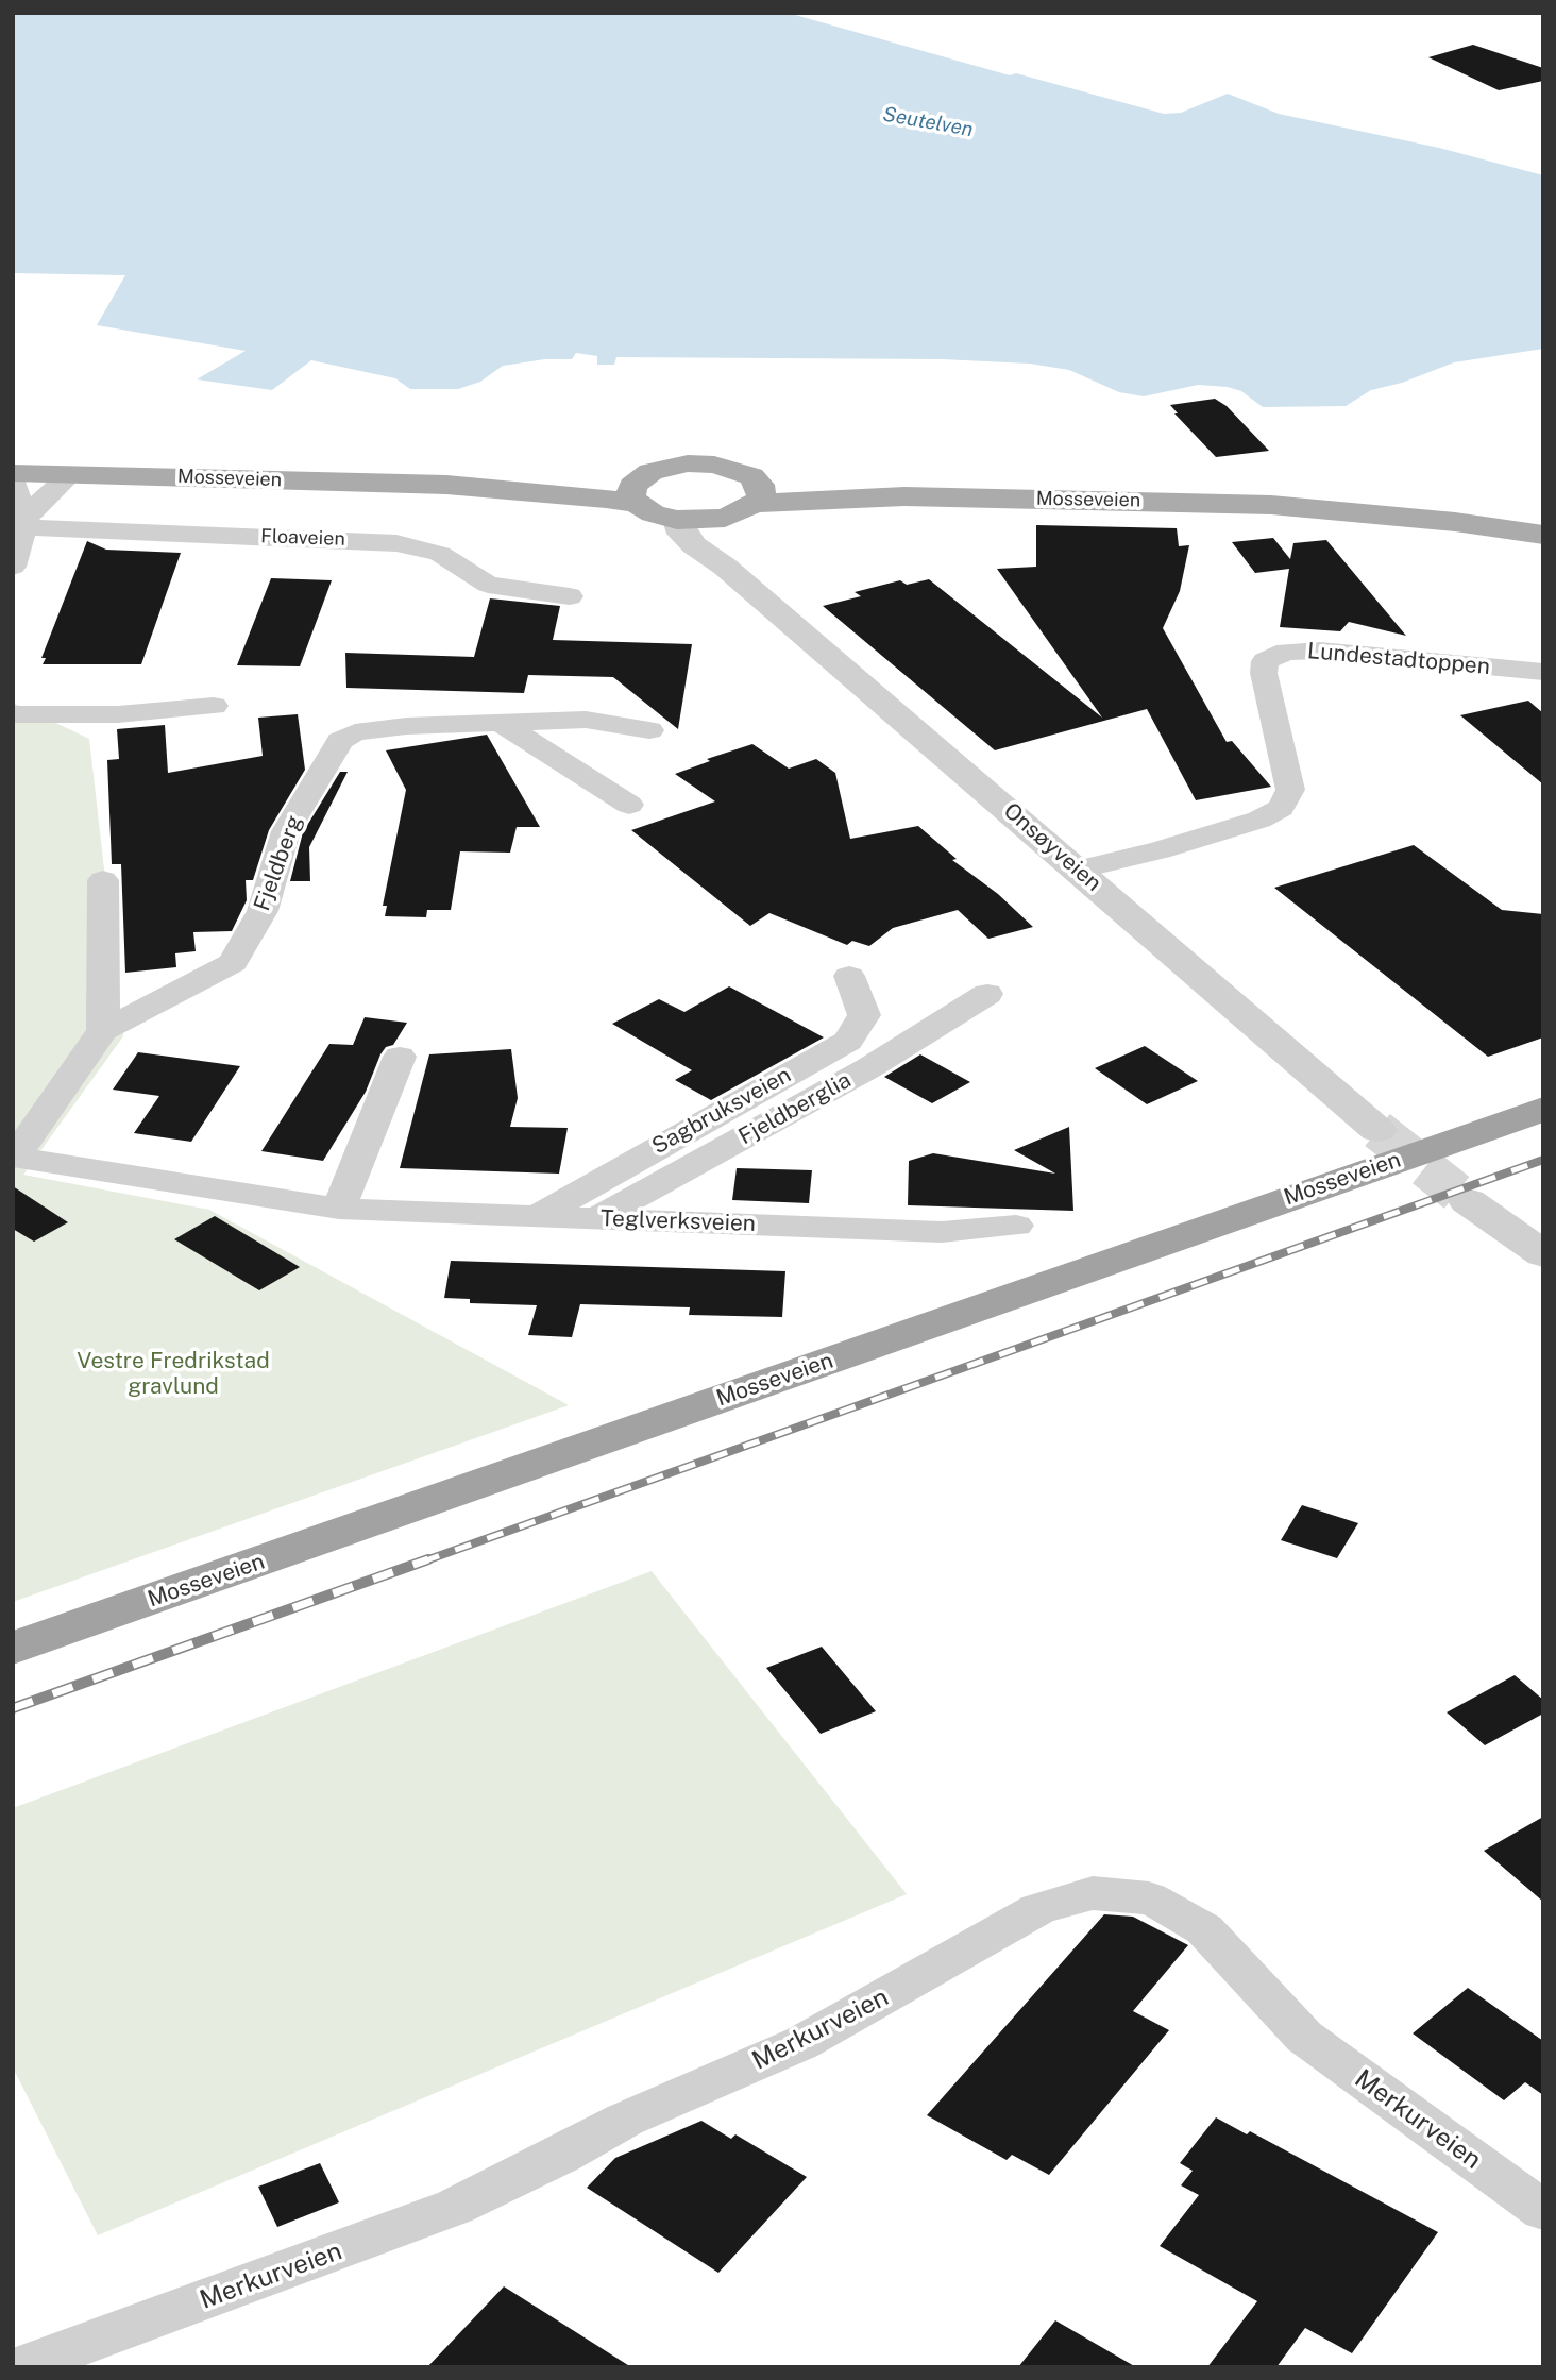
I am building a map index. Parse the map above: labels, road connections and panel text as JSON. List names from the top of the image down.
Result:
{
  "streets": {
    "highway": ["Mosseveien"],
    "street": [
      "Floaveien",
      "Lundestadtoppen",
      "Onsøyveien",
      "Fjeldberg",
      "Fjeldberglia",
      "Sagbruksveien",
      "Teglverksveien",
      "Merkurveien"
    ]
  },
  "crossings": [
    ["Mosseveien", "Onsøyveien"],
    ["Lundestadtoppen", "Onsøyveien"],
    ["Fjeldberg", "Teglverksveien"],
    ["Fjeldberglia", "Teglverksveien"],
    ["Sagbruksveien", "Teglverksveien"]
  ],
  "water": ["Seutelven"],
  "parks": ["Vestre Fredrikstad gravlund"]
}
